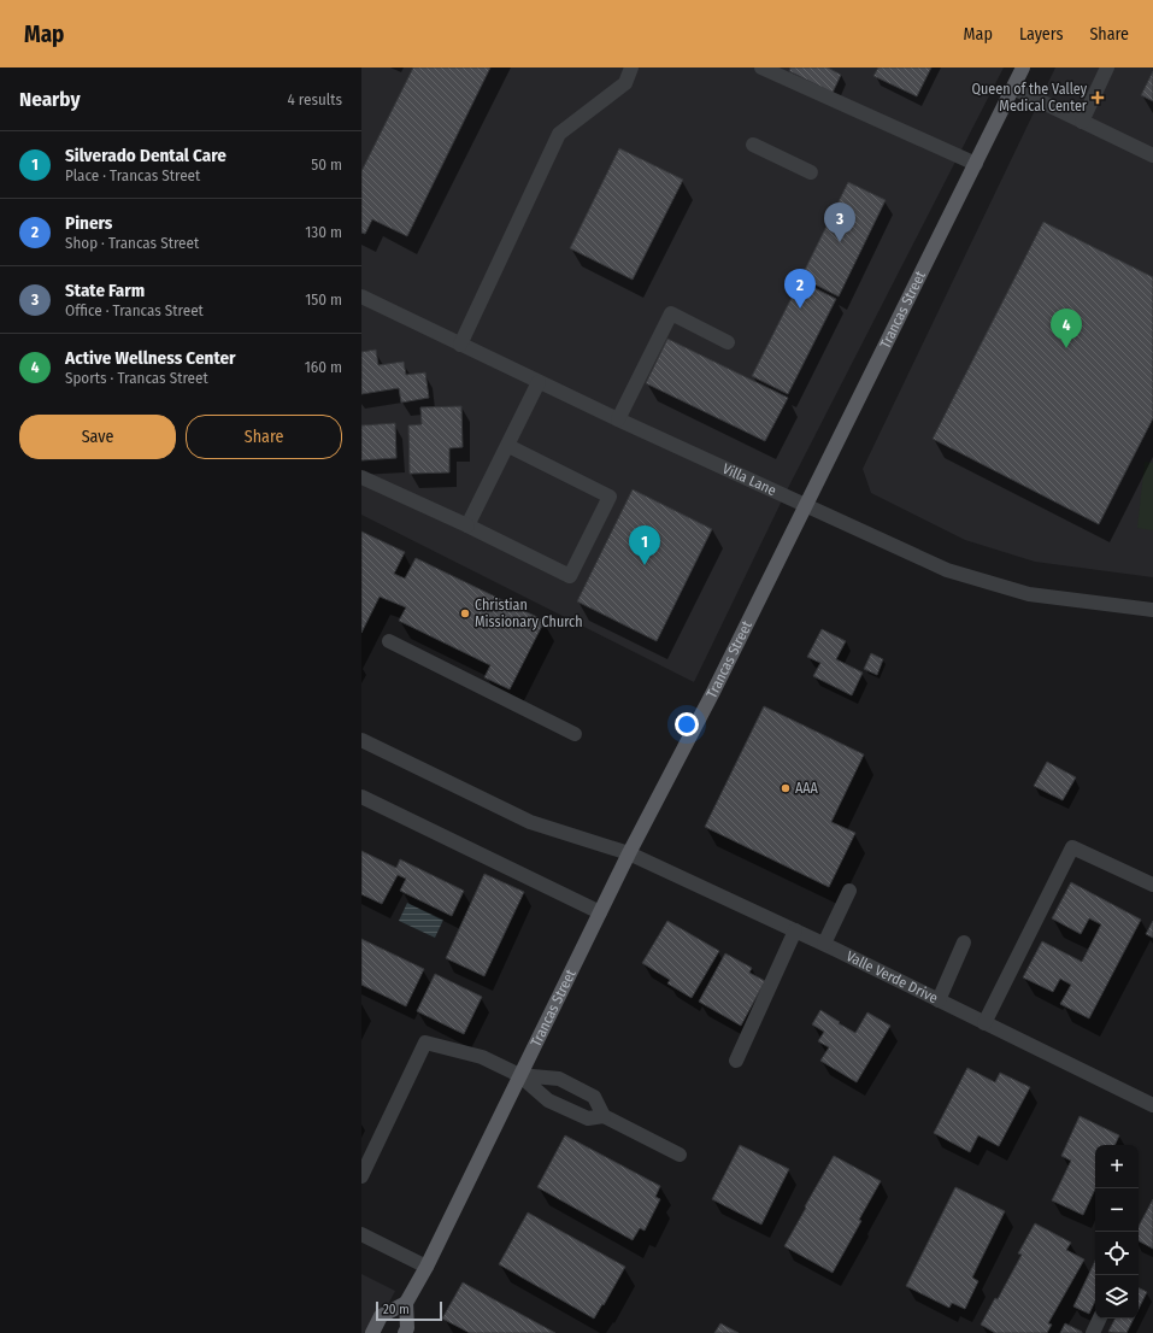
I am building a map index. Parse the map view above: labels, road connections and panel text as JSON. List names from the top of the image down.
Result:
{
  "streets": {
    "main road": ["Trancas Street"],
    "street": ["Villa Lane", "Valle Verde Drive"]
  },
  "crossings": [
    ["Trancas Street", "Villa Lane"],
    ["Trancas Street", "Valle Verde Drive"]
  ],
  "places": {
    "health": ["Queen of the Valley Medical Center"],
    "other": ["Christian Missionary Church", "AAA"]
  },
  "scale_bar": "20 m",
  "page": {
    "header": "Map",
    "nav": ["Map", "Layers", "Share"],
    "heading": ["Nearby", "4 results"],
    "list": [
      {
        "mark": "1",
        "name": "Silverado Dental Care",
        "note": "Place · Trancas Street",
        "value": "50 m"
      },
      {
        "mark": "2",
        "name": "Piners",
        "note": "Shop · Trancas Street",
        "value": "130 m"
      },
      {
        "mark": "3",
        "name": "State Farm",
        "note": "Office · Trancas Street",
        "value": "150 m"
      },
      {
        "mark": "4",
        "name": "Active Wellness Center",
        "note": "Sports · Trancas Street",
        "value": "160 m"
      }
    ],
    "pins": [
      "3",
      "2",
      "4",
      "1"
    ],
    "buttons": ["Save", "Share"],
    "map_buttons": ["+", "−"],
    "scale": "20 m"
  }
}
